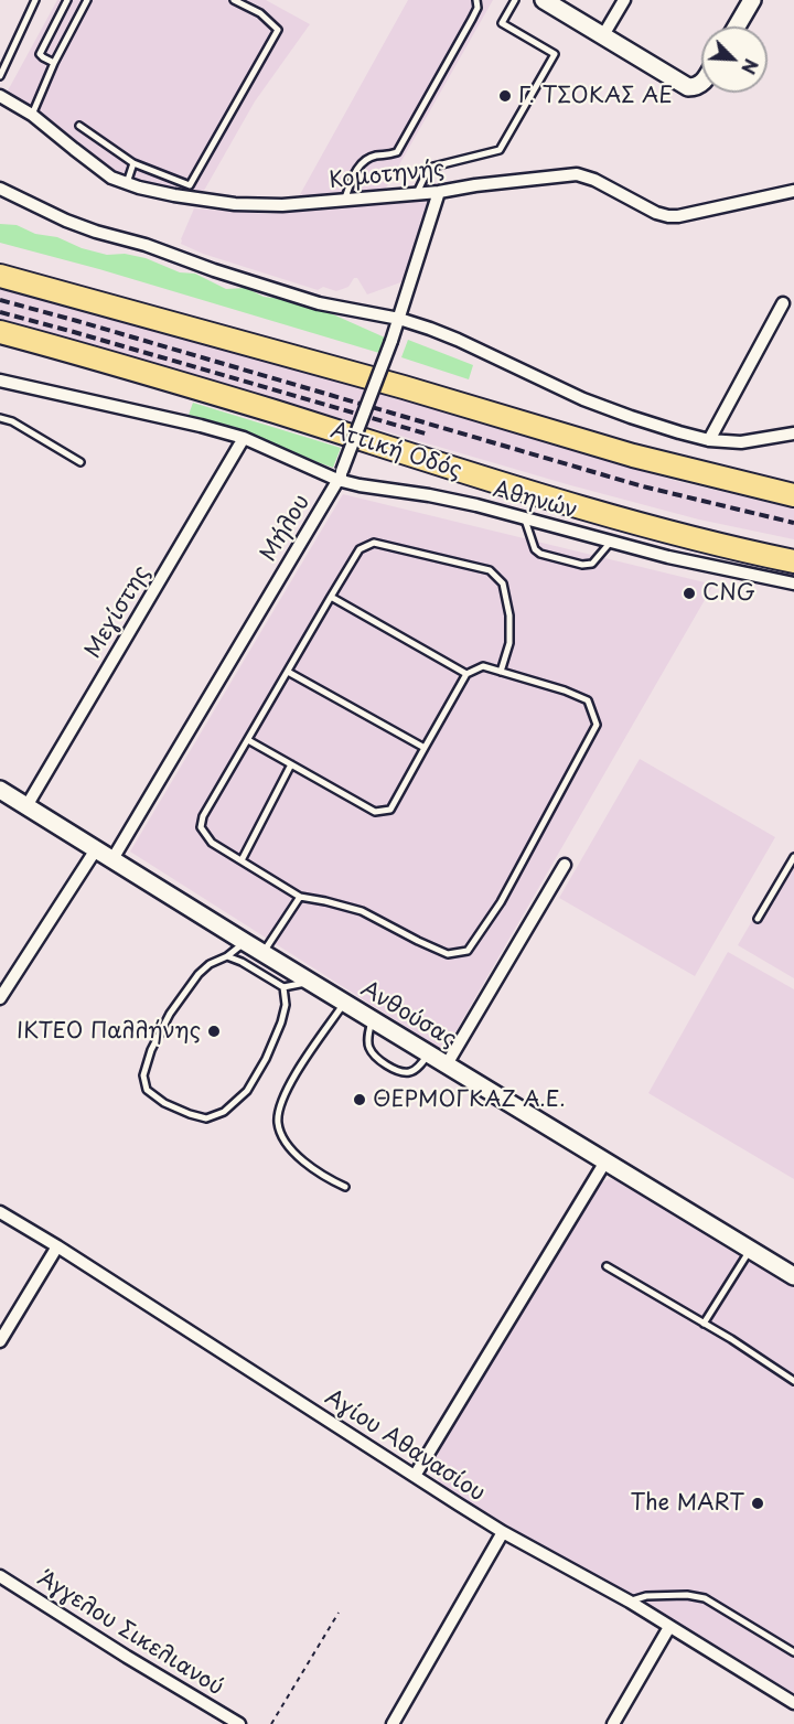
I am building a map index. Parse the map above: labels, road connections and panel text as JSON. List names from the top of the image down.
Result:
{
  "streets": {
    "highway": ["Αττική Οδός"],
    "street": [
      "Κομοτηνής",
      "Αθηνών",
      "Μήλου",
      "Μεγίστης",
      "Ανθούσας",
      "Αγίου Αθανασίου",
      "Άγγελου Σικελιανού"
    ]
  },
  "crossings": [
    ["Κομοτηνής", "Μήλου"],
    ["Αθηνών", "Μήλου"],
    ["Αθηνών", "Μεγίστης"],
    ["Μήλου", "Ανθούσας"],
    ["Μεγίστης", "Ανθούσας"]
  ],
  "places": [
    "Γ. ΤΣΟΚΑΣ ΑΕ",
    "CNG",
    "ΙΚΤΕΟ Παλλήνης",
    "ΘΕΡΜΟΓΚΑΖ Α.Ε.",
    "The MART"
  ],
  "north": "bottom right"
}
